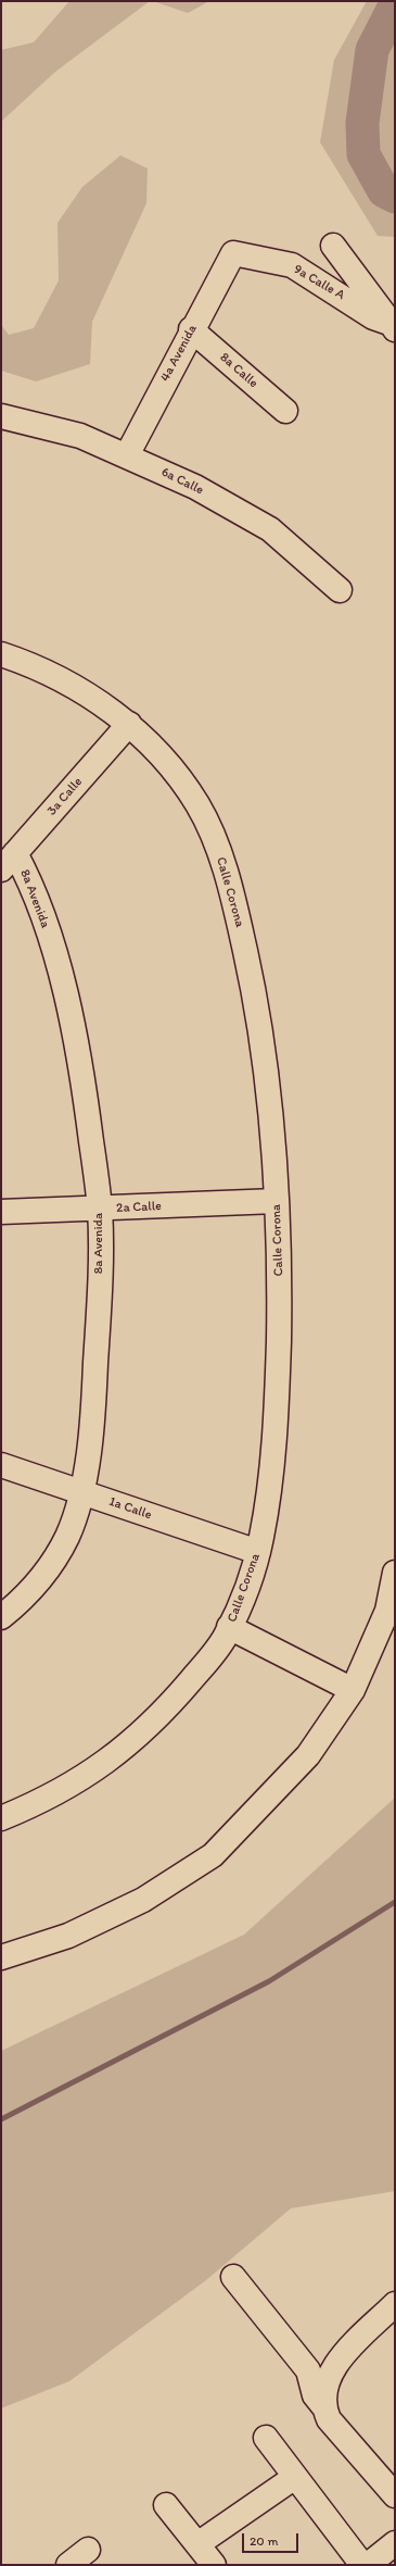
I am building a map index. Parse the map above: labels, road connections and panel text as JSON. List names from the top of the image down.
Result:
{
  "streets": {
    "street": [
      "9a Calle A",
      "4a Avenida",
      "8a Calle",
      "6a Calle",
      "3a Calle",
      "Calle Corona",
      "8a Avenida",
      "2a Calle",
      "1a Calle"
    ]
  },
  "crossings": [
    ["9a Calle A", "4a Avenida"],
    ["4a Avenida", "8a Calle"],
    ["4a Avenida", "6a Calle"],
    ["3a Calle", "Calle Corona"],
    ["3a Calle", "8a Avenida"],
    ["Calle Corona", "2a Calle"],
    ["Calle Corona", "1a Calle"],
    ["8a Avenida", "2a Calle"],
    ["8a Avenida", "1a Calle"]
  ],
  "scale_bar": "20 m"
}
